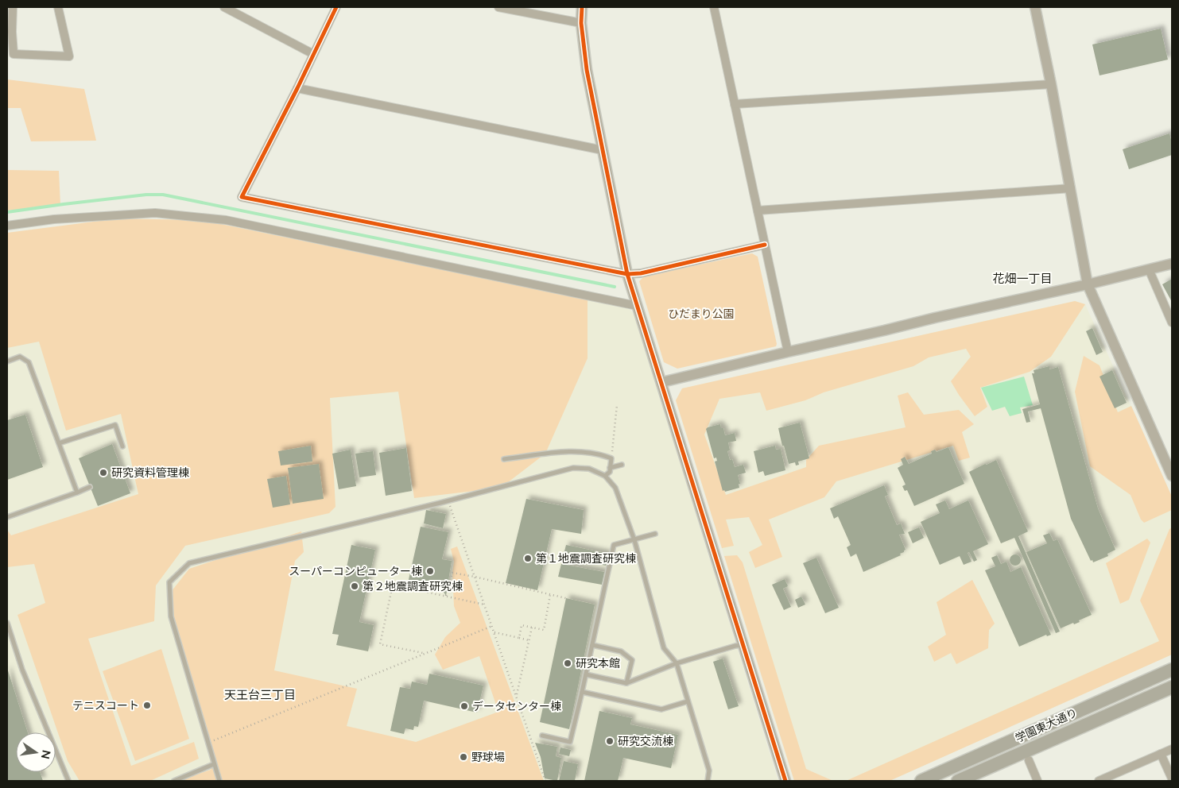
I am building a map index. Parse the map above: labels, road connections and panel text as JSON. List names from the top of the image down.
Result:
{
  "streets": {
    "main road": ["学園東大通り"]
  },
  "districts": ["花畑一丁目", "天王台三丁目"],
  "parks": ["ひだまり公園"],
  "places": [
    "研究資料管理棟",
    "第１地震調査研究棟",
    "スーパーコンピューター棟",
    "第２地震調査研究棟",
    "研究本館",
    "テニスコート",
    "データセンター棟",
    "研究交流棟",
    "野球場"
  ],
  "north": "right"
}
